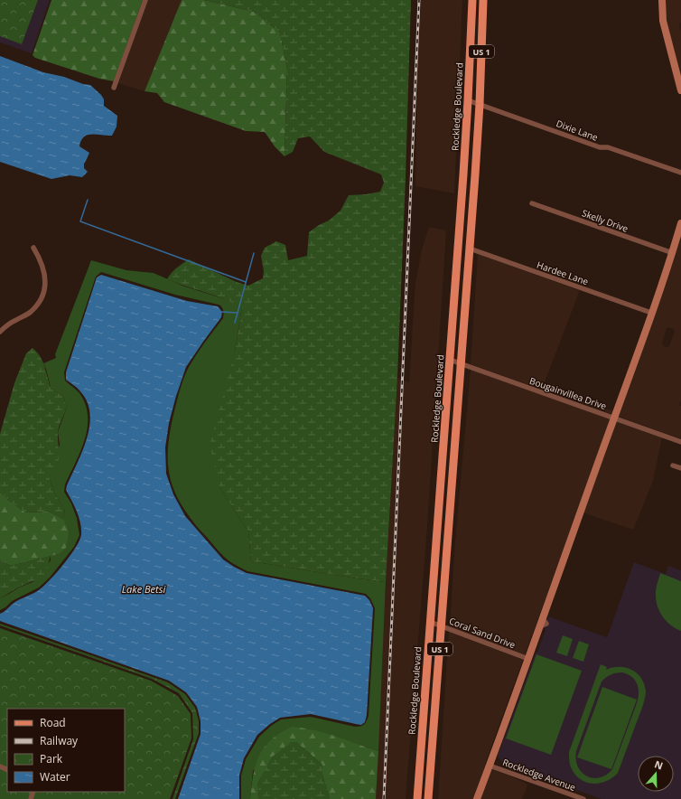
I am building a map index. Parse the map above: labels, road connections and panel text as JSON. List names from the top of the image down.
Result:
{
  "streets": {
    "main road": ["US 1", "Rockledge Boulevard"],
    "street": [
      "Dixie Lane",
      "Skelly Drive",
      "Hardee Lane",
      "Bougainvillea Drive",
      "Coral Sand Drive",
      "Rockledge Avenue"
    ]
  },
  "crossings": [
    ["US 1", "Dixie Lane"],
    ["US 1", "Hardee Lane"],
    ["US 1", "Bougainvillea Drive"],
    ["US 1", "Coral Sand Drive"],
    ["Rockledge Boulevard", "Dixie Lane"],
    ["Rockledge Boulevard", "Bougainvillea Drive"],
    ["Rockledge Boulevard", "Coral Sand Drive"]
  ],
  "water": ["Lake Betsi"],
  "legend": [
    "Road",
    "Railway",
    "Park",
    "Water"
  ],
  "north": "top"
}
